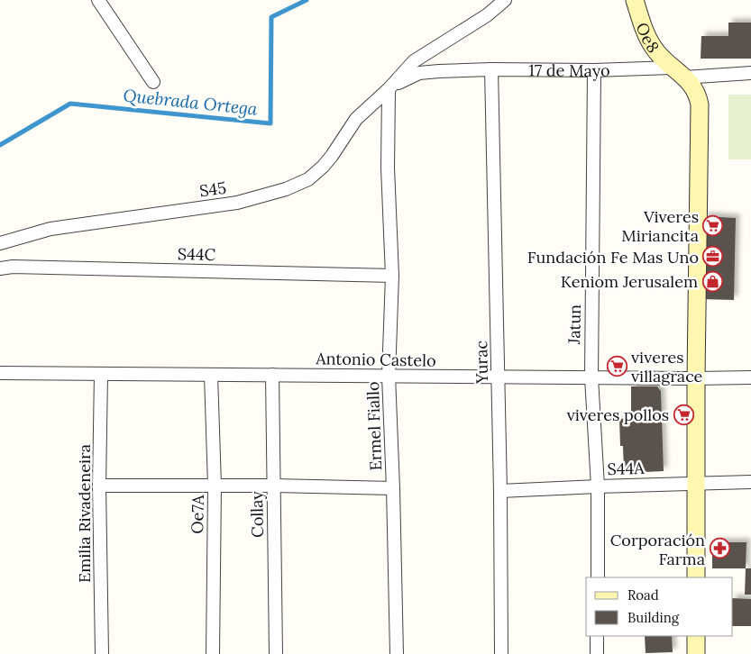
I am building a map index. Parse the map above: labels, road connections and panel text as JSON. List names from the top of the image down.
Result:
{
  "streets": {
    "street": [
      "Oe8",
      "17 de Mayo",
      "S45",
      "S44C",
      "Jatun",
      "Antonio Castelo",
      "Yurac",
      "Ermel Fiallo",
      "S44A",
      "Emilia Rivadeneira",
      "Oe7A",
      "Collay"
    ]
  },
  "crossings": [
    ["Oe8", "17 de Mayo"],
    ["Oe8", "Antonio Castelo"],
    ["Oe8", "S44A"],
    ["17 de Mayo", "S45"],
    ["17 de Mayo", "Jatun"],
    ["17 de Mayo", "Yurac"],
    ["17 de Mayo", "Ermel Fiallo"],
    ["S45", "Ermel Fiallo"],
    ["S44C", "Ermel Fiallo"],
    ["Jatun", "Antonio Castelo"],
    ["Jatun", "S44A"],
    ["Antonio Castelo", "Yurac"],
    ["Antonio Castelo", "Ermel Fiallo"],
    ["Antonio Castelo", "Emilia Rivadeneira"],
    ["Antonio Castelo", "Oe7A"],
    ["Antonio Castelo", "Collay"],
    ["Yurac", "S44A"]
  ],
  "water": ["Quebrada Ortega"],
  "places": {
    "supermarket": ["Viveres Miriancita", "viveres villagrace", "viveres pollos"],
    "office": ["Fundación Fe Mas Uno"],
    "shop": ["Keniom Jerusalem"],
    "pharmacy": ["Corporación Farma"]
  },
  "legend": ["Road", "Building"]
}
